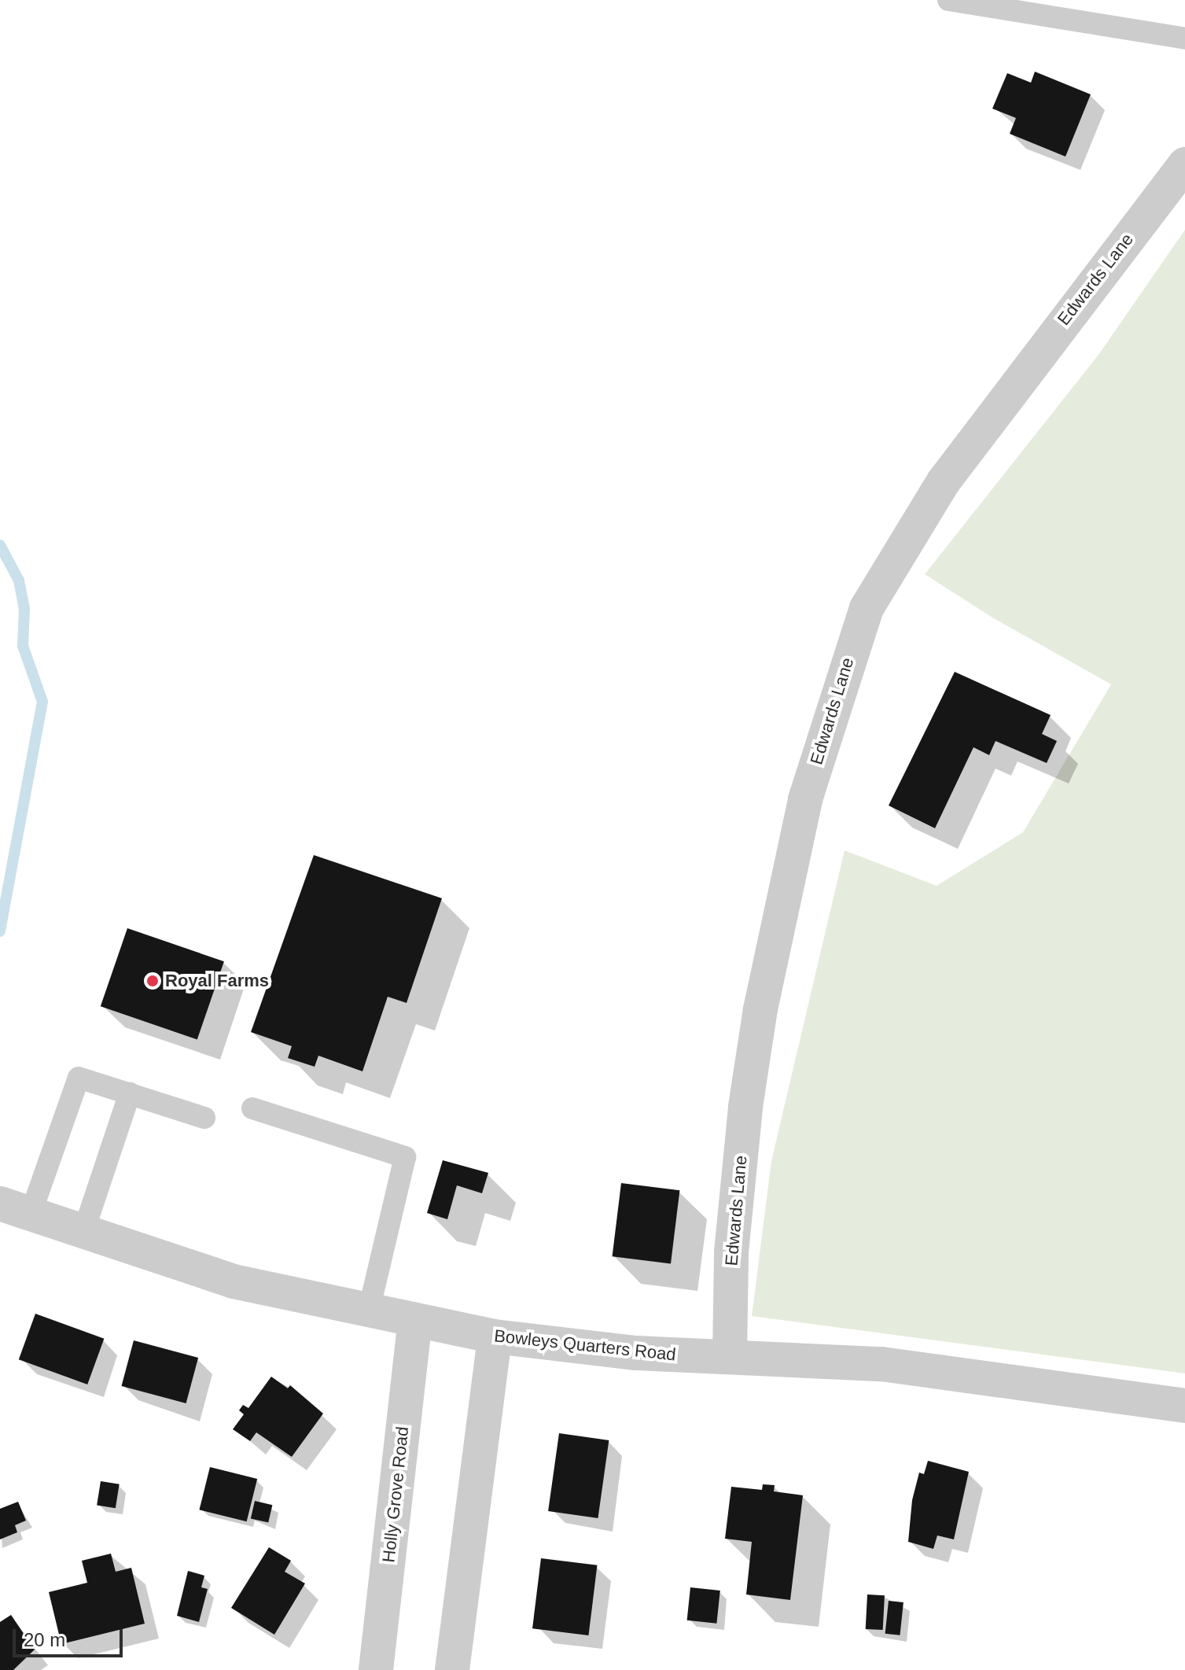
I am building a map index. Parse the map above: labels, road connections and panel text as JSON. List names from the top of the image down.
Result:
{
  "streets": {
    "street": ["Edwards Lane", "Bowleys Quarters Road", "Holly Grove Road"]
  },
  "crossings": [
    ["Edwards Lane", "Bowleys Quarters Road"],
    ["Bowleys Quarters Road", "Holly Grove Road"]
  ],
  "places": ["Royal Farms"],
  "scale_bar": "20 m"
}
